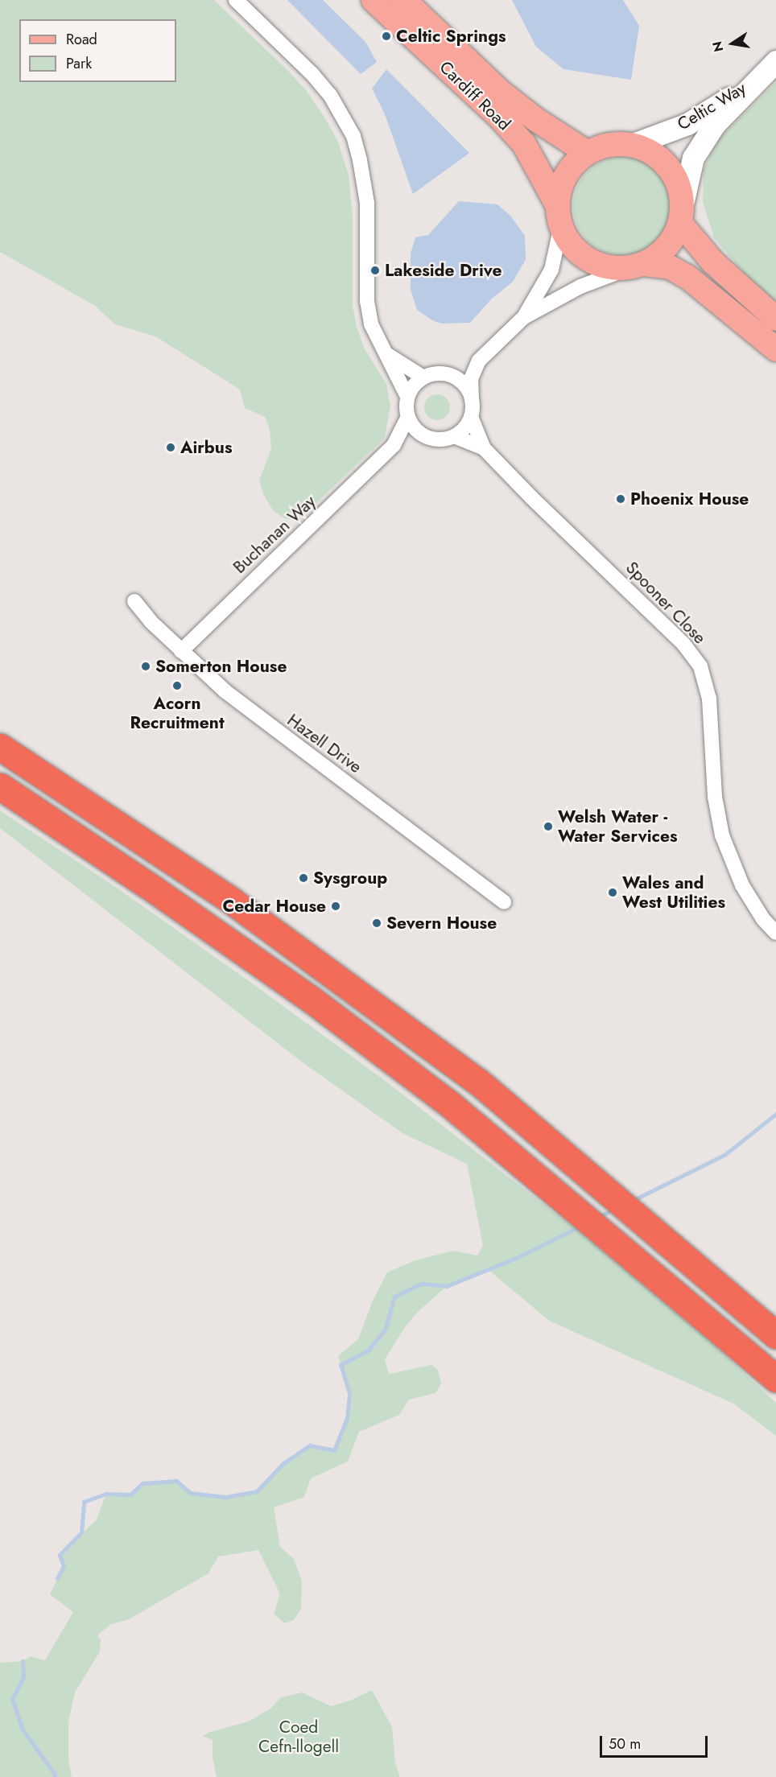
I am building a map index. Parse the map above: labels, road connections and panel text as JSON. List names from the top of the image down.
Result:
{
  "streets": {
    "main road": ["Cardiff Road"],
    "street": [
      "Celtic Way",
      "Buchanan Way",
      "Spooner Close",
      "Hazell Drive"
    ]
  },
  "crossings": [
    ["Cardiff Road", "Celtic Way"],
    ["Buchanan Way", "Spooner Close"],
    ["Buchanan Way", "Hazell Drive"]
  ],
  "parks": ["Coed Cefn-llogell"],
  "places": [
    "Celtic Springs",
    "Lakeside Drive",
    "Airbus",
    "Phoenix House",
    "Somerton House",
    "Acorn Recruitment",
    "Welsh Water - Water Services",
    "Sysgroup",
    "Wales and West Utilities",
    "Cedar House",
    "Severn House"
  ],
  "legend": ["Road", "Park"],
  "scale_bar": "50 m",
  "north": "left"
}
